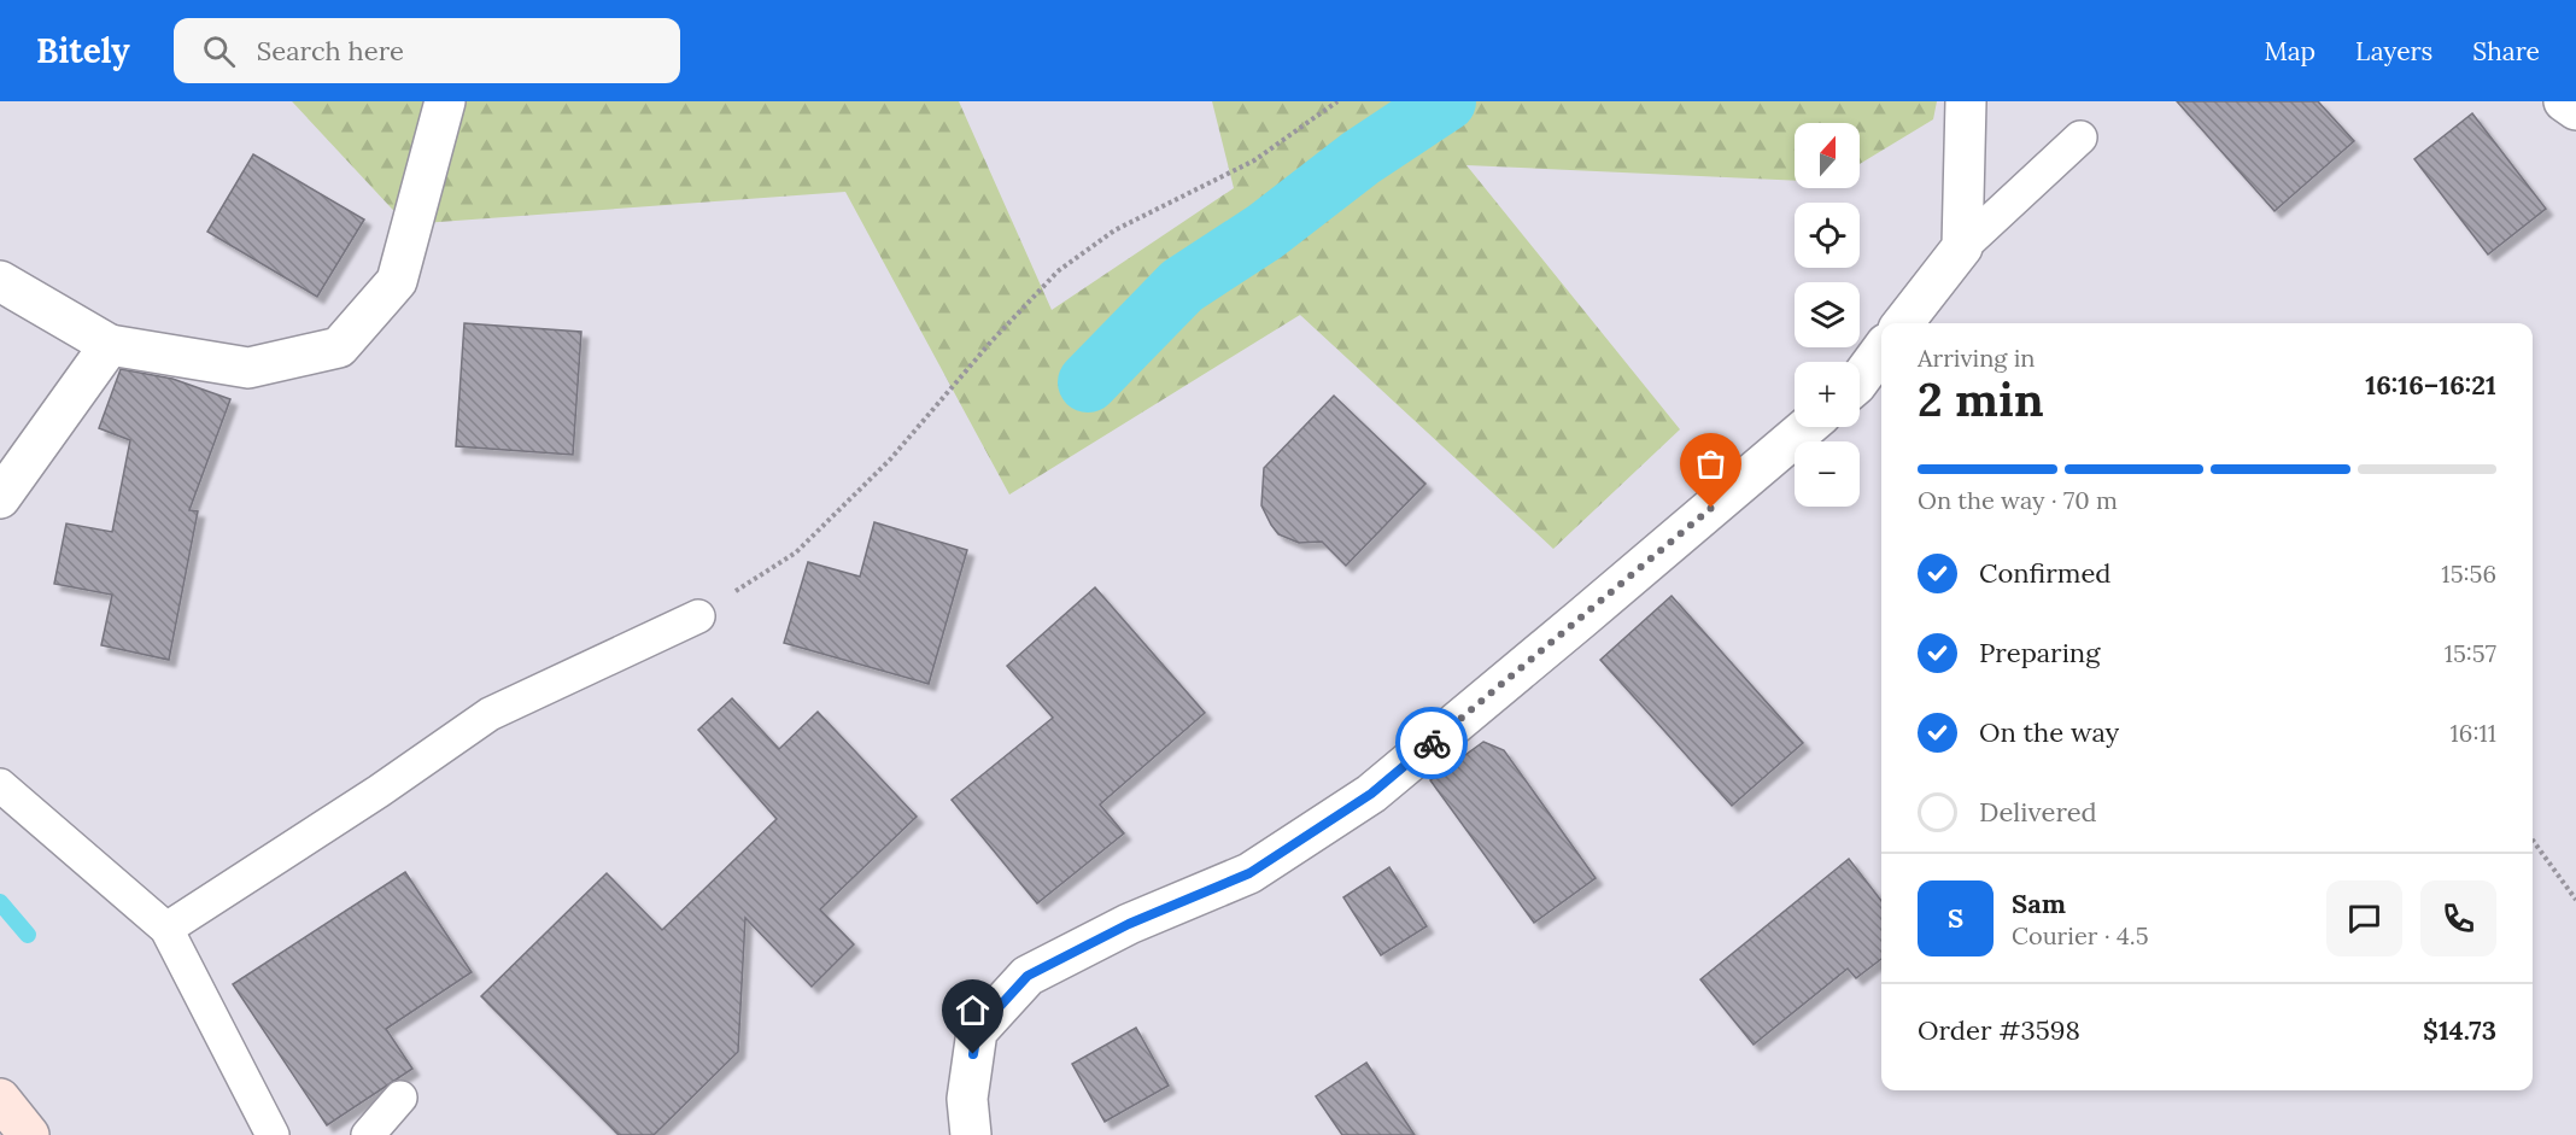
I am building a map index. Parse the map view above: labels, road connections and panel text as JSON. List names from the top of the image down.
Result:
{
  "north": "top",
  "page": {
    "header": "Bitely",
    "search": "Search here",
    "nav": ["Map", "Layers", "Share"],
    "map_buttons": ["+", "−"],
    "heading": ["2 min", "Arriving in", "16:16–16:21"],
    "panel": [
      "Sam",
      "Courier · 4.5",
      "Order #3598",
      "$14.73"
    ],
    "bar": "On the way · 70 m",
    "list": [
      ["Confirmed", "15:56"],
      ["Preparing", "15:57"],
      ["On the way", "16:11"],
      "Delivered"
    ],
    "round": "S"
  }
}
